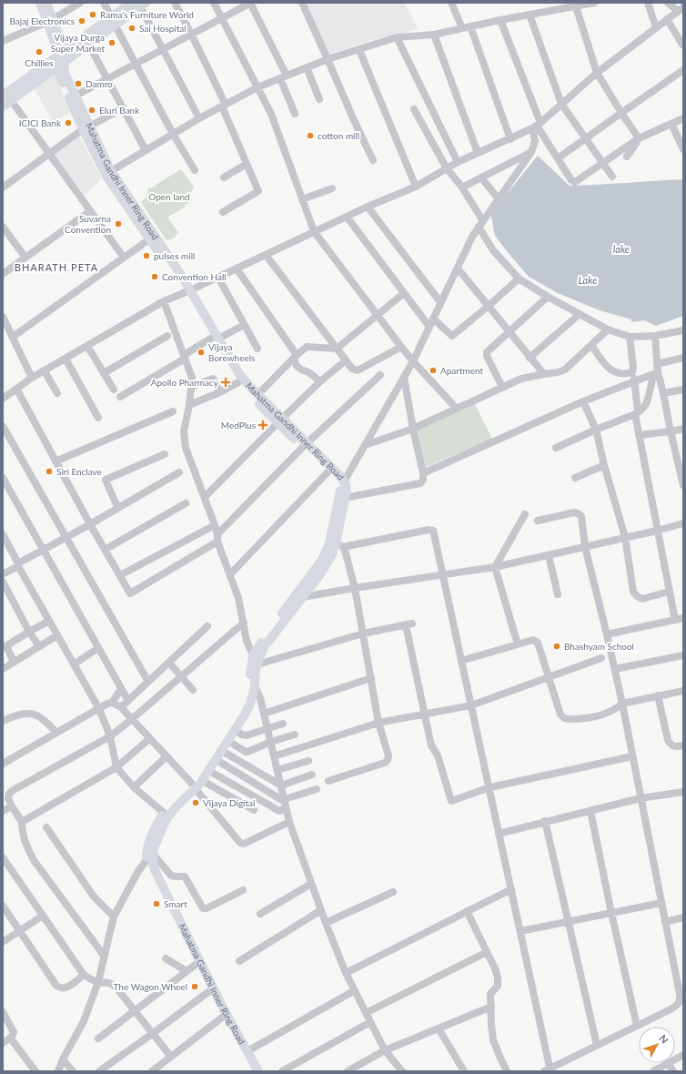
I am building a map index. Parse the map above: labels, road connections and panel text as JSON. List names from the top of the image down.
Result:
{
  "streets": {
    "main road": ["Mahatma Gandhi Inner Ring Road"]
  },
  "districts": ["BHARATH PETA"],
  "water": ["lake", "Lake"],
  "parks": ["Open land"],
  "places": {
    "other": [
      "Rama's Furniture World",
      "Bajaj Electronics",
      "Sai Hospital",
      "Vijaya Durga Super Market",
      "Chillies",
      "Damro",
      "Eluri Bank",
      "ICICI Bank",
      "cotton mill",
      "Suvarna Convention",
      "pulses mill",
      "Convention Hall",
      "Vijaya Borewheels",
      "Apartment",
      "Siri Enclave",
      "Bhashyam School",
      "Vijaya Digital",
      "Smart",
      "The Wagon Wheel"
    ],
    "health": ["Apollo Pharmacy", "MedPlus"]
  },
  "north": "top right"
}
